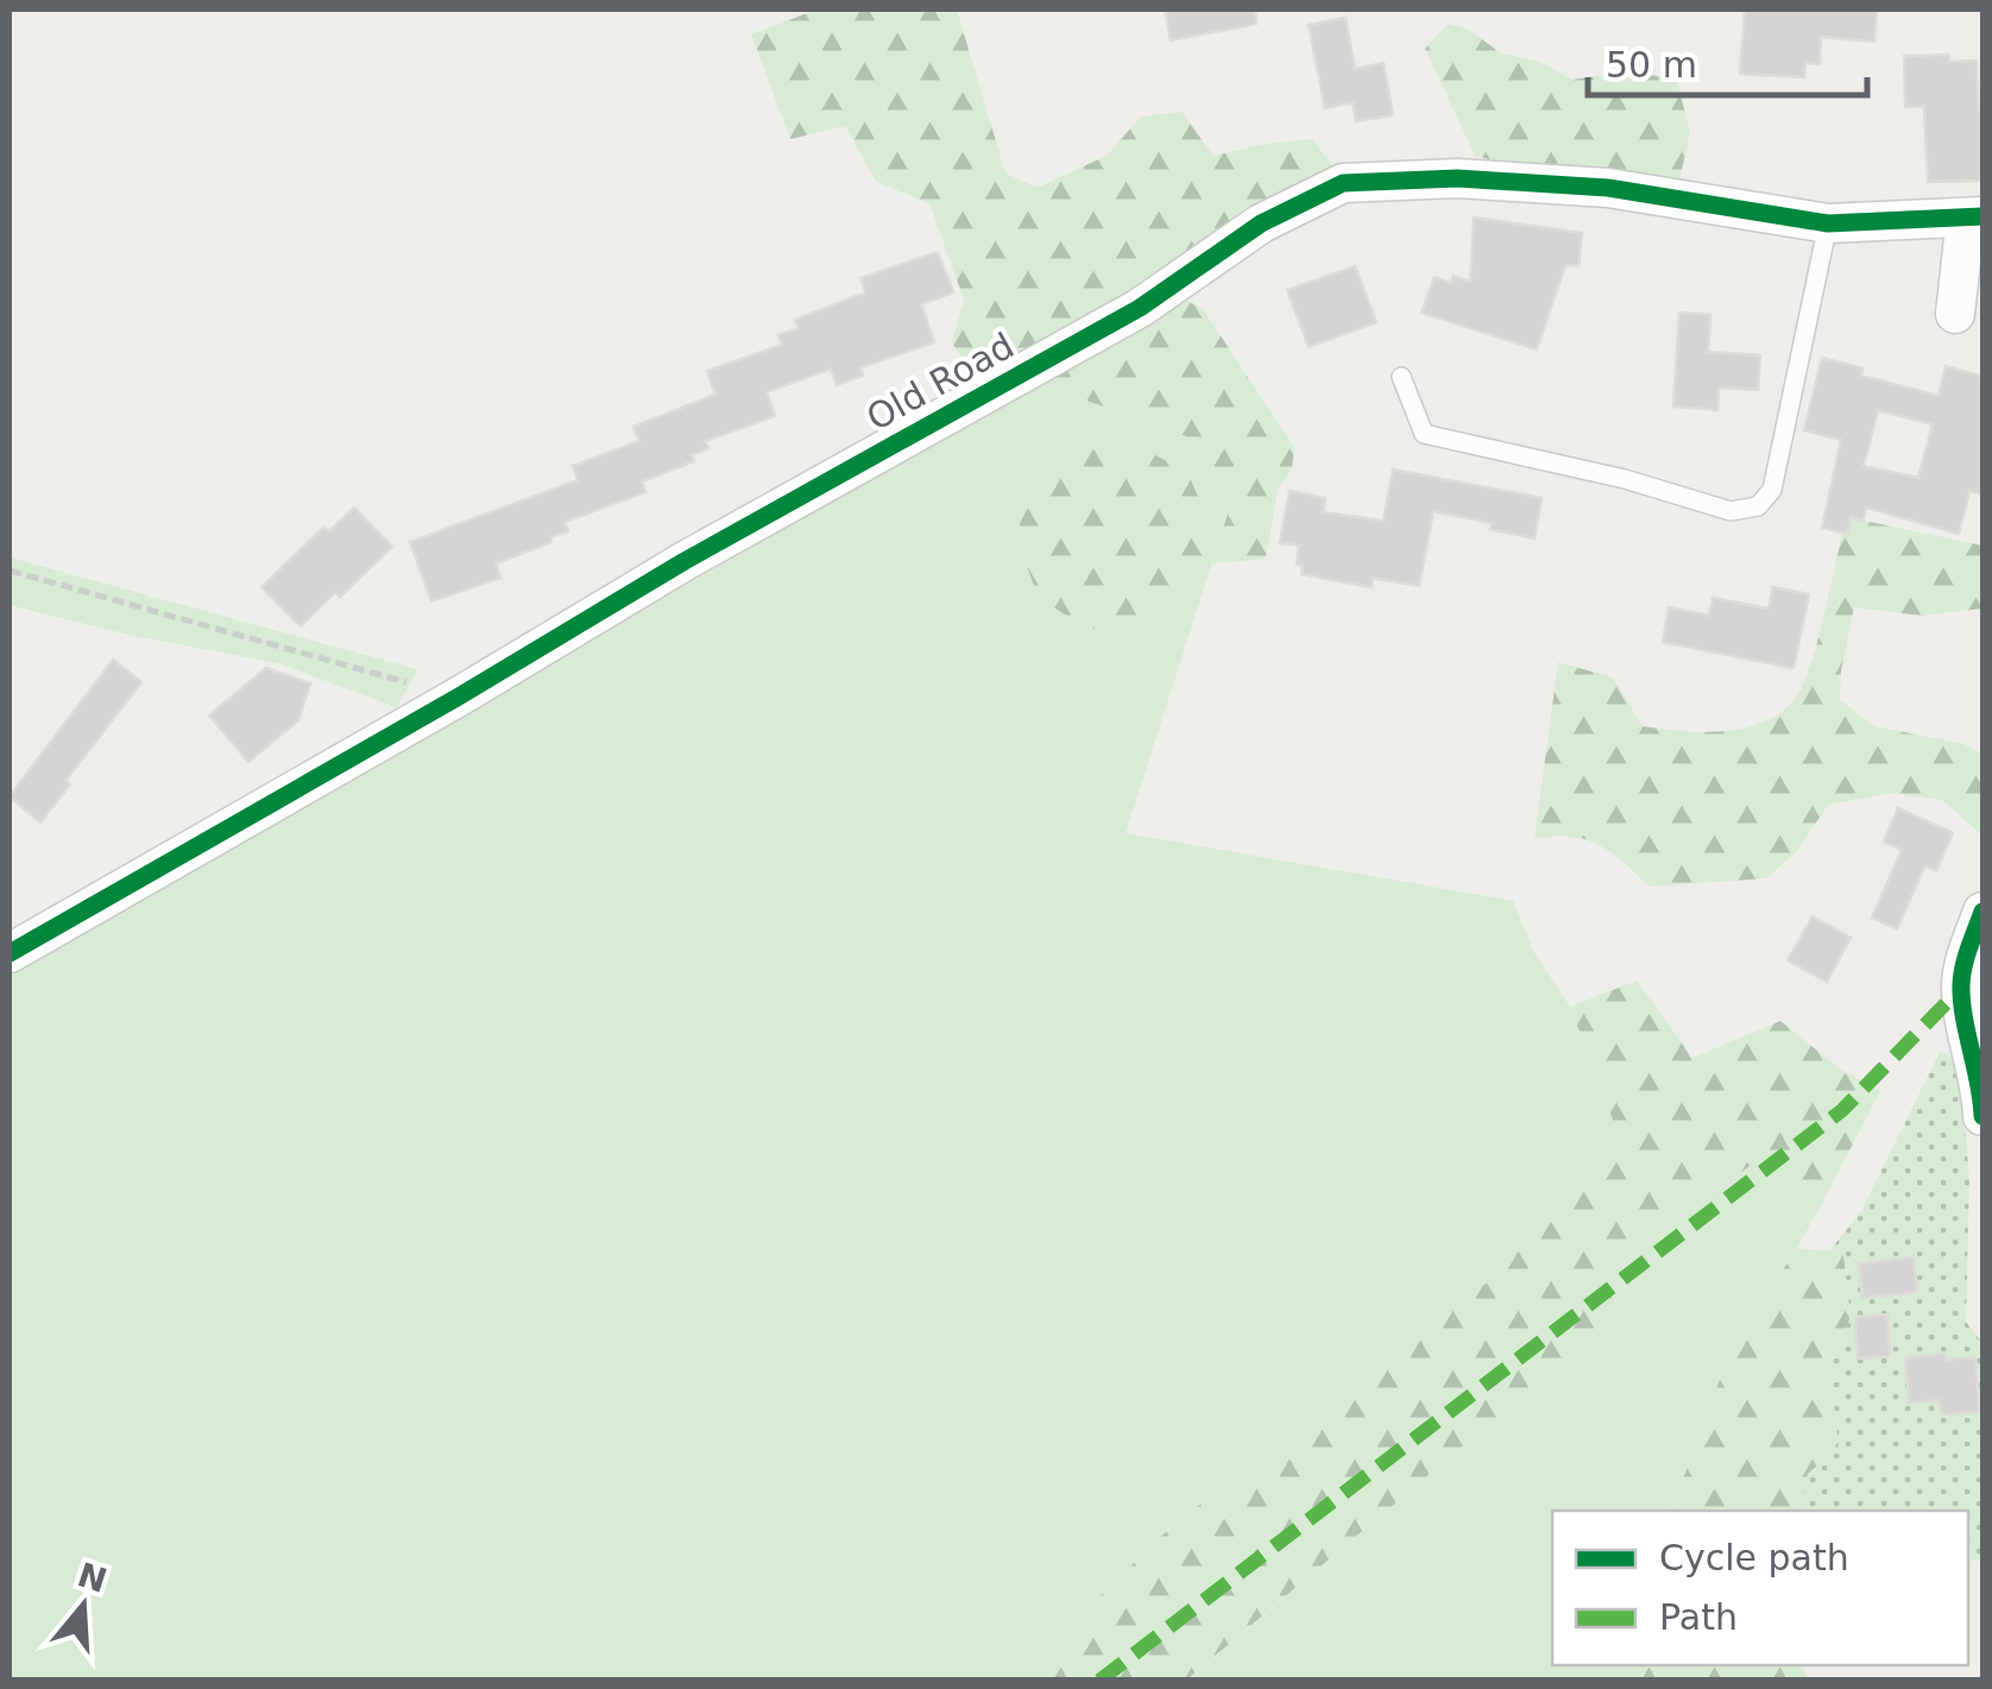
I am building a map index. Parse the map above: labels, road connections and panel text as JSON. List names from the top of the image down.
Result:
{
  "streets": {
    "street": ["Old Road"]
  },
  "legend": ["Cycle path", "Path"],
  "scale_bar": "50 m",
  "north": "top"
}
